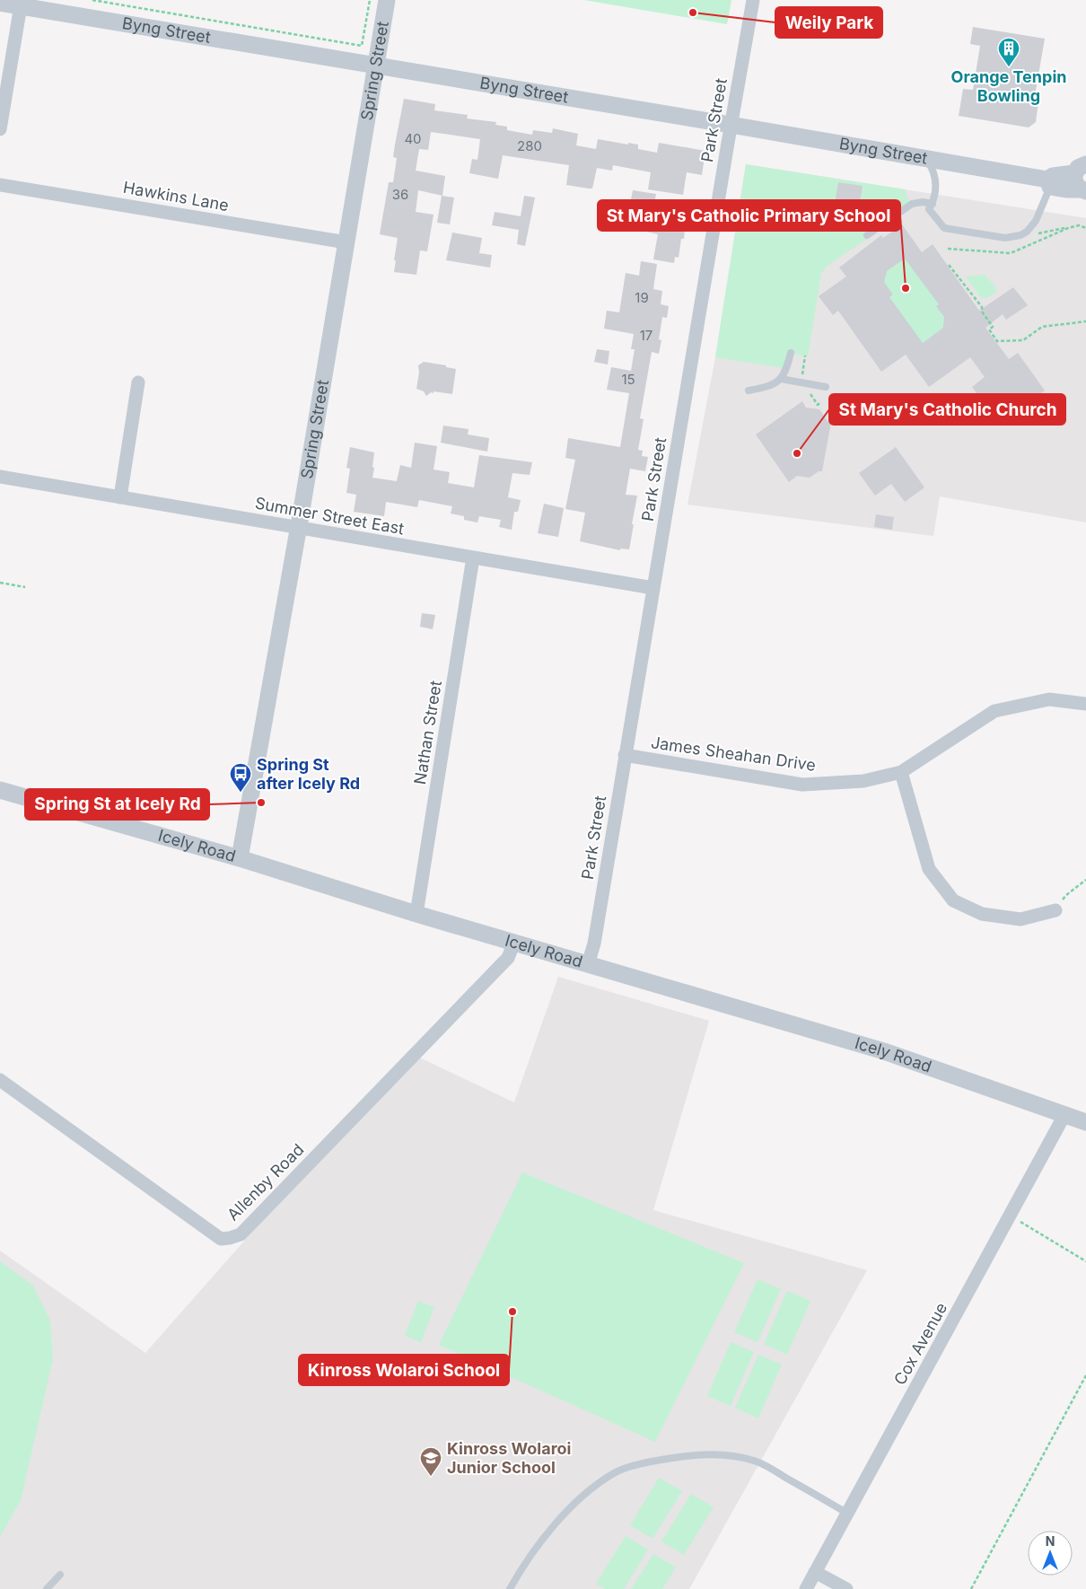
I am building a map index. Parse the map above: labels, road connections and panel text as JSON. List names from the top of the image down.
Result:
{
  "streets": {
    "street": [
      "Byng Street",
      "Spring Street",
      "Park Street",
      "Hawkins Lane",
      "Summer Street East",
      "Nathan Street",
      "James Sheahan Drive",
      "Icely Road",
      "Allenby Road",
      "Cox Avenue"
    ]
  },
  "crossings": [
    ["Byng Street", "Spring Street"],
    ["Byng Street", "Park Street"],
    ["Spring Street", "Hawkins Lane"],
    ["Spring Street", "Summer Street East"],
    ["Spring Street", "Icely Road"],
    ["Park Street", "Summer Street East"],
    ["Park Street", "James Sheahan Drive"],
    ["Park Street", "Icely Road"],
    ["Summer Street East", "Nathan Street"],
    ["Nathan Street", "Icely Road"],
    ["Icely Road", "Allenby Road"],
    ["Icely Road", "Cox Avenue"]
  ],
  "places": {
    "other": [
      "Weily Park",
      "St Mary's Catholic Primary School",
      "St Mary's Catholic Church",
      "Spring St at Icely Rd",
      "Kinross Wolaroi School"
    ],
    "building": ["Orange Tenpin Bowling"],
    "bus stop": ["Spring St after Icely Rd"],
    "school or university": ["Kinross Wolaroi Junior School"]
  },
  "house_numbers": [
    "40",
    "280",
    "36",
    "19",
    "17",
    "15"
  ],
  "north": "top"
}
